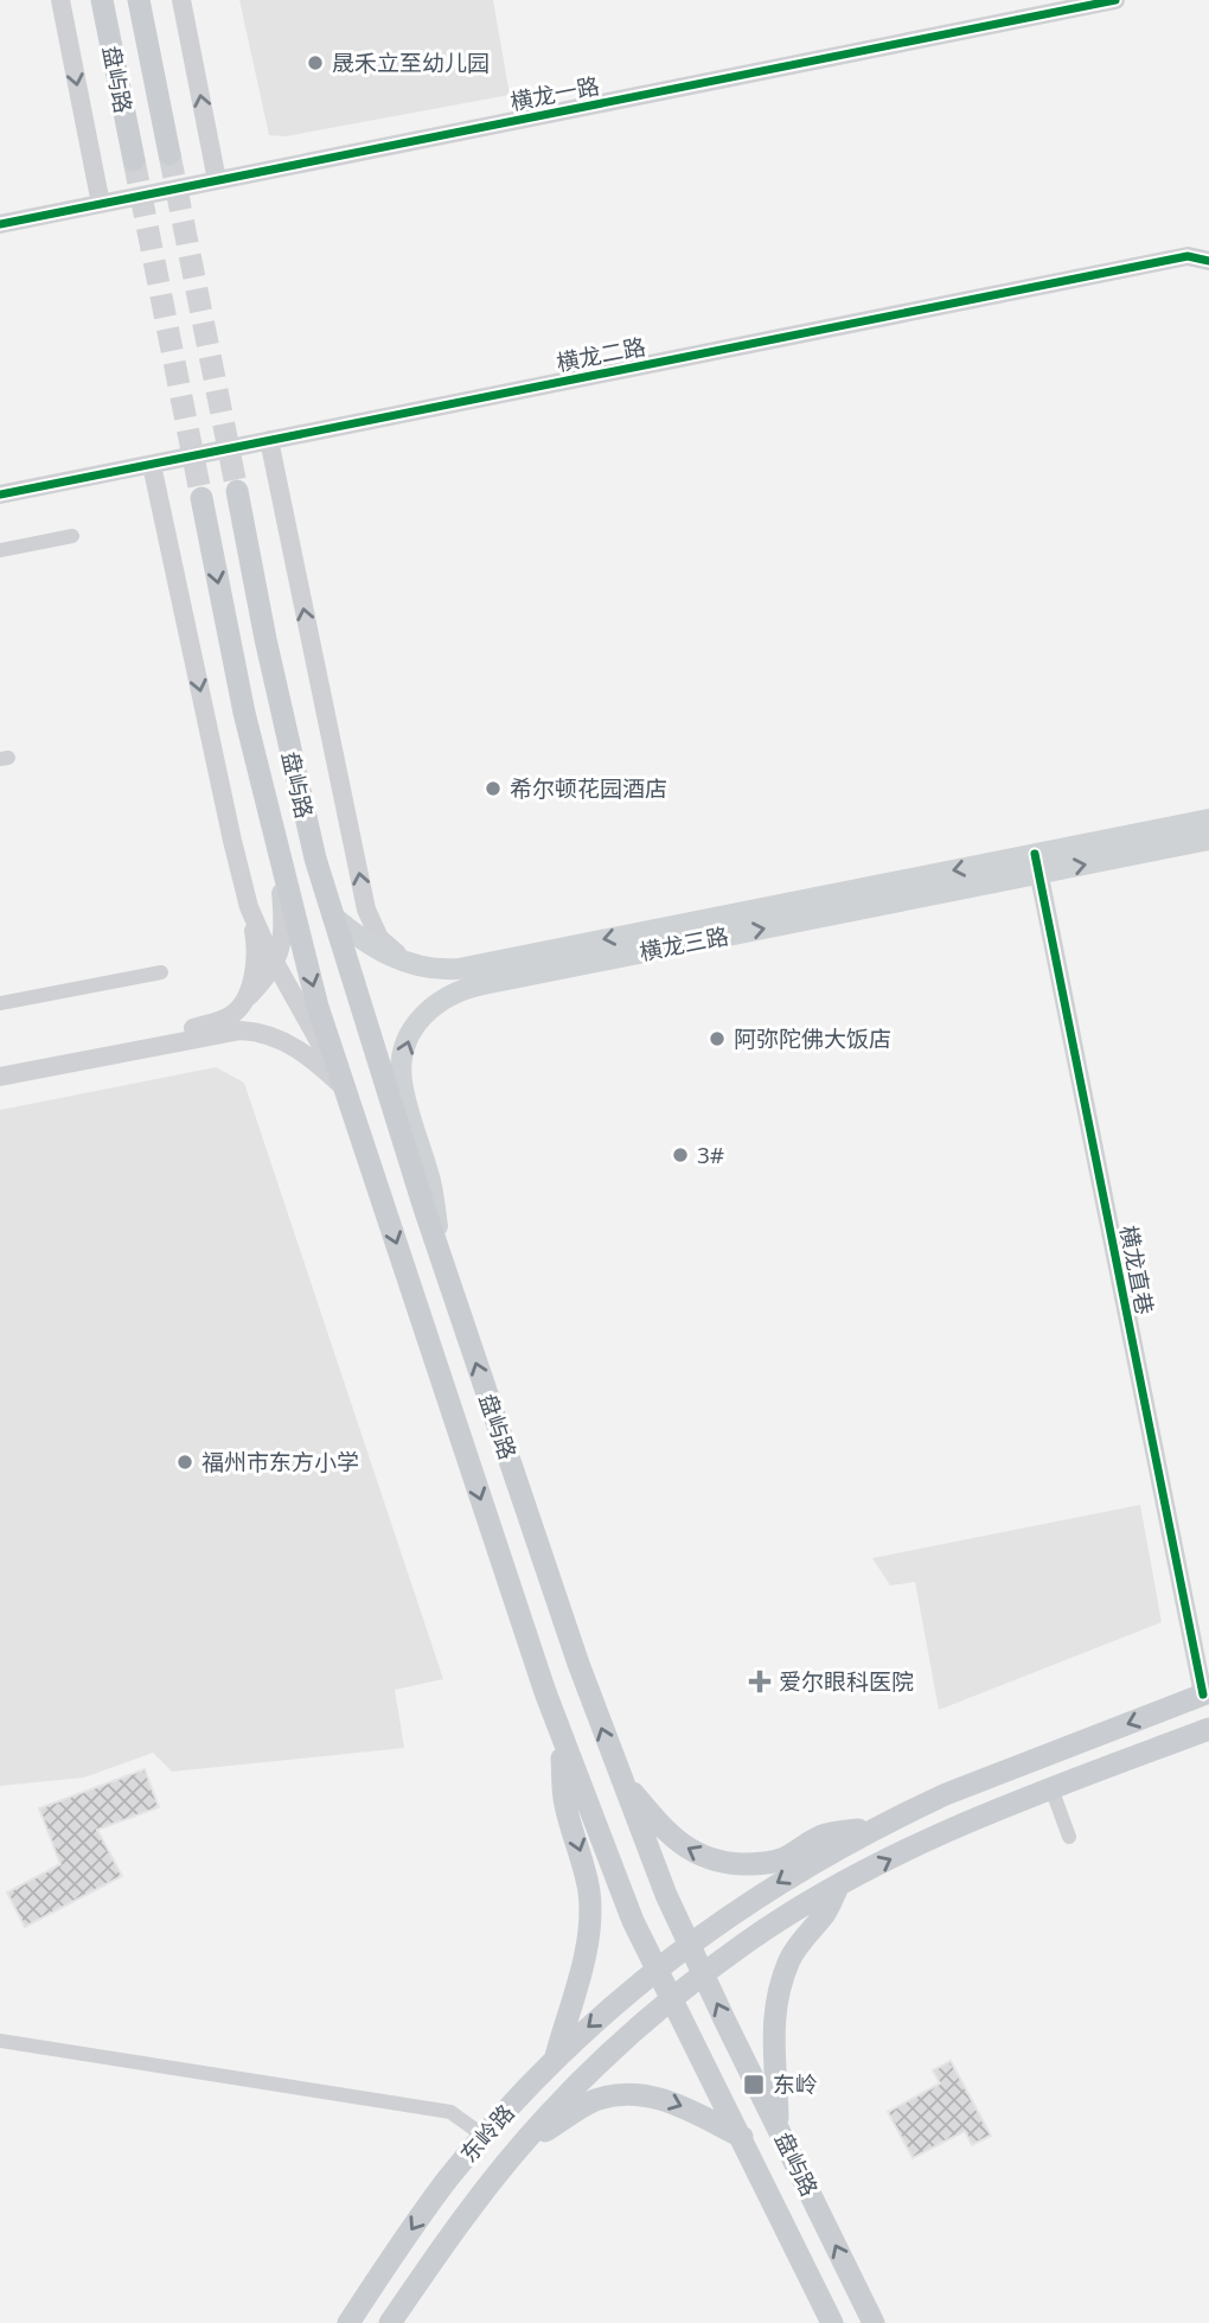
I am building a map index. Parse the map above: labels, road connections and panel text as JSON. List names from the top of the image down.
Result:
{
  "streets": {
    "main road": ["盘屿路", "横龙三路", "东岭路"],
    "street": ["横龙一路", "横龙二路", "横龙直巷"]
  },
  "crossings": [
    ["盘屿路", "横龙三路"],
    ["盘屿路", "东岭路"],
    ["横龙三路", "横龙直巷"]
  ],
  "places": {
    "other": [
      "晟禾立至幼儿园",
      "希尔顿花园酒店",
      "阿弥陀佛大饭店",
      "3#",
      "福州市东方小学"
    ],
    "health": ["爱尔眼科医院"],
    "transit": ["东岭"]
  }
}
